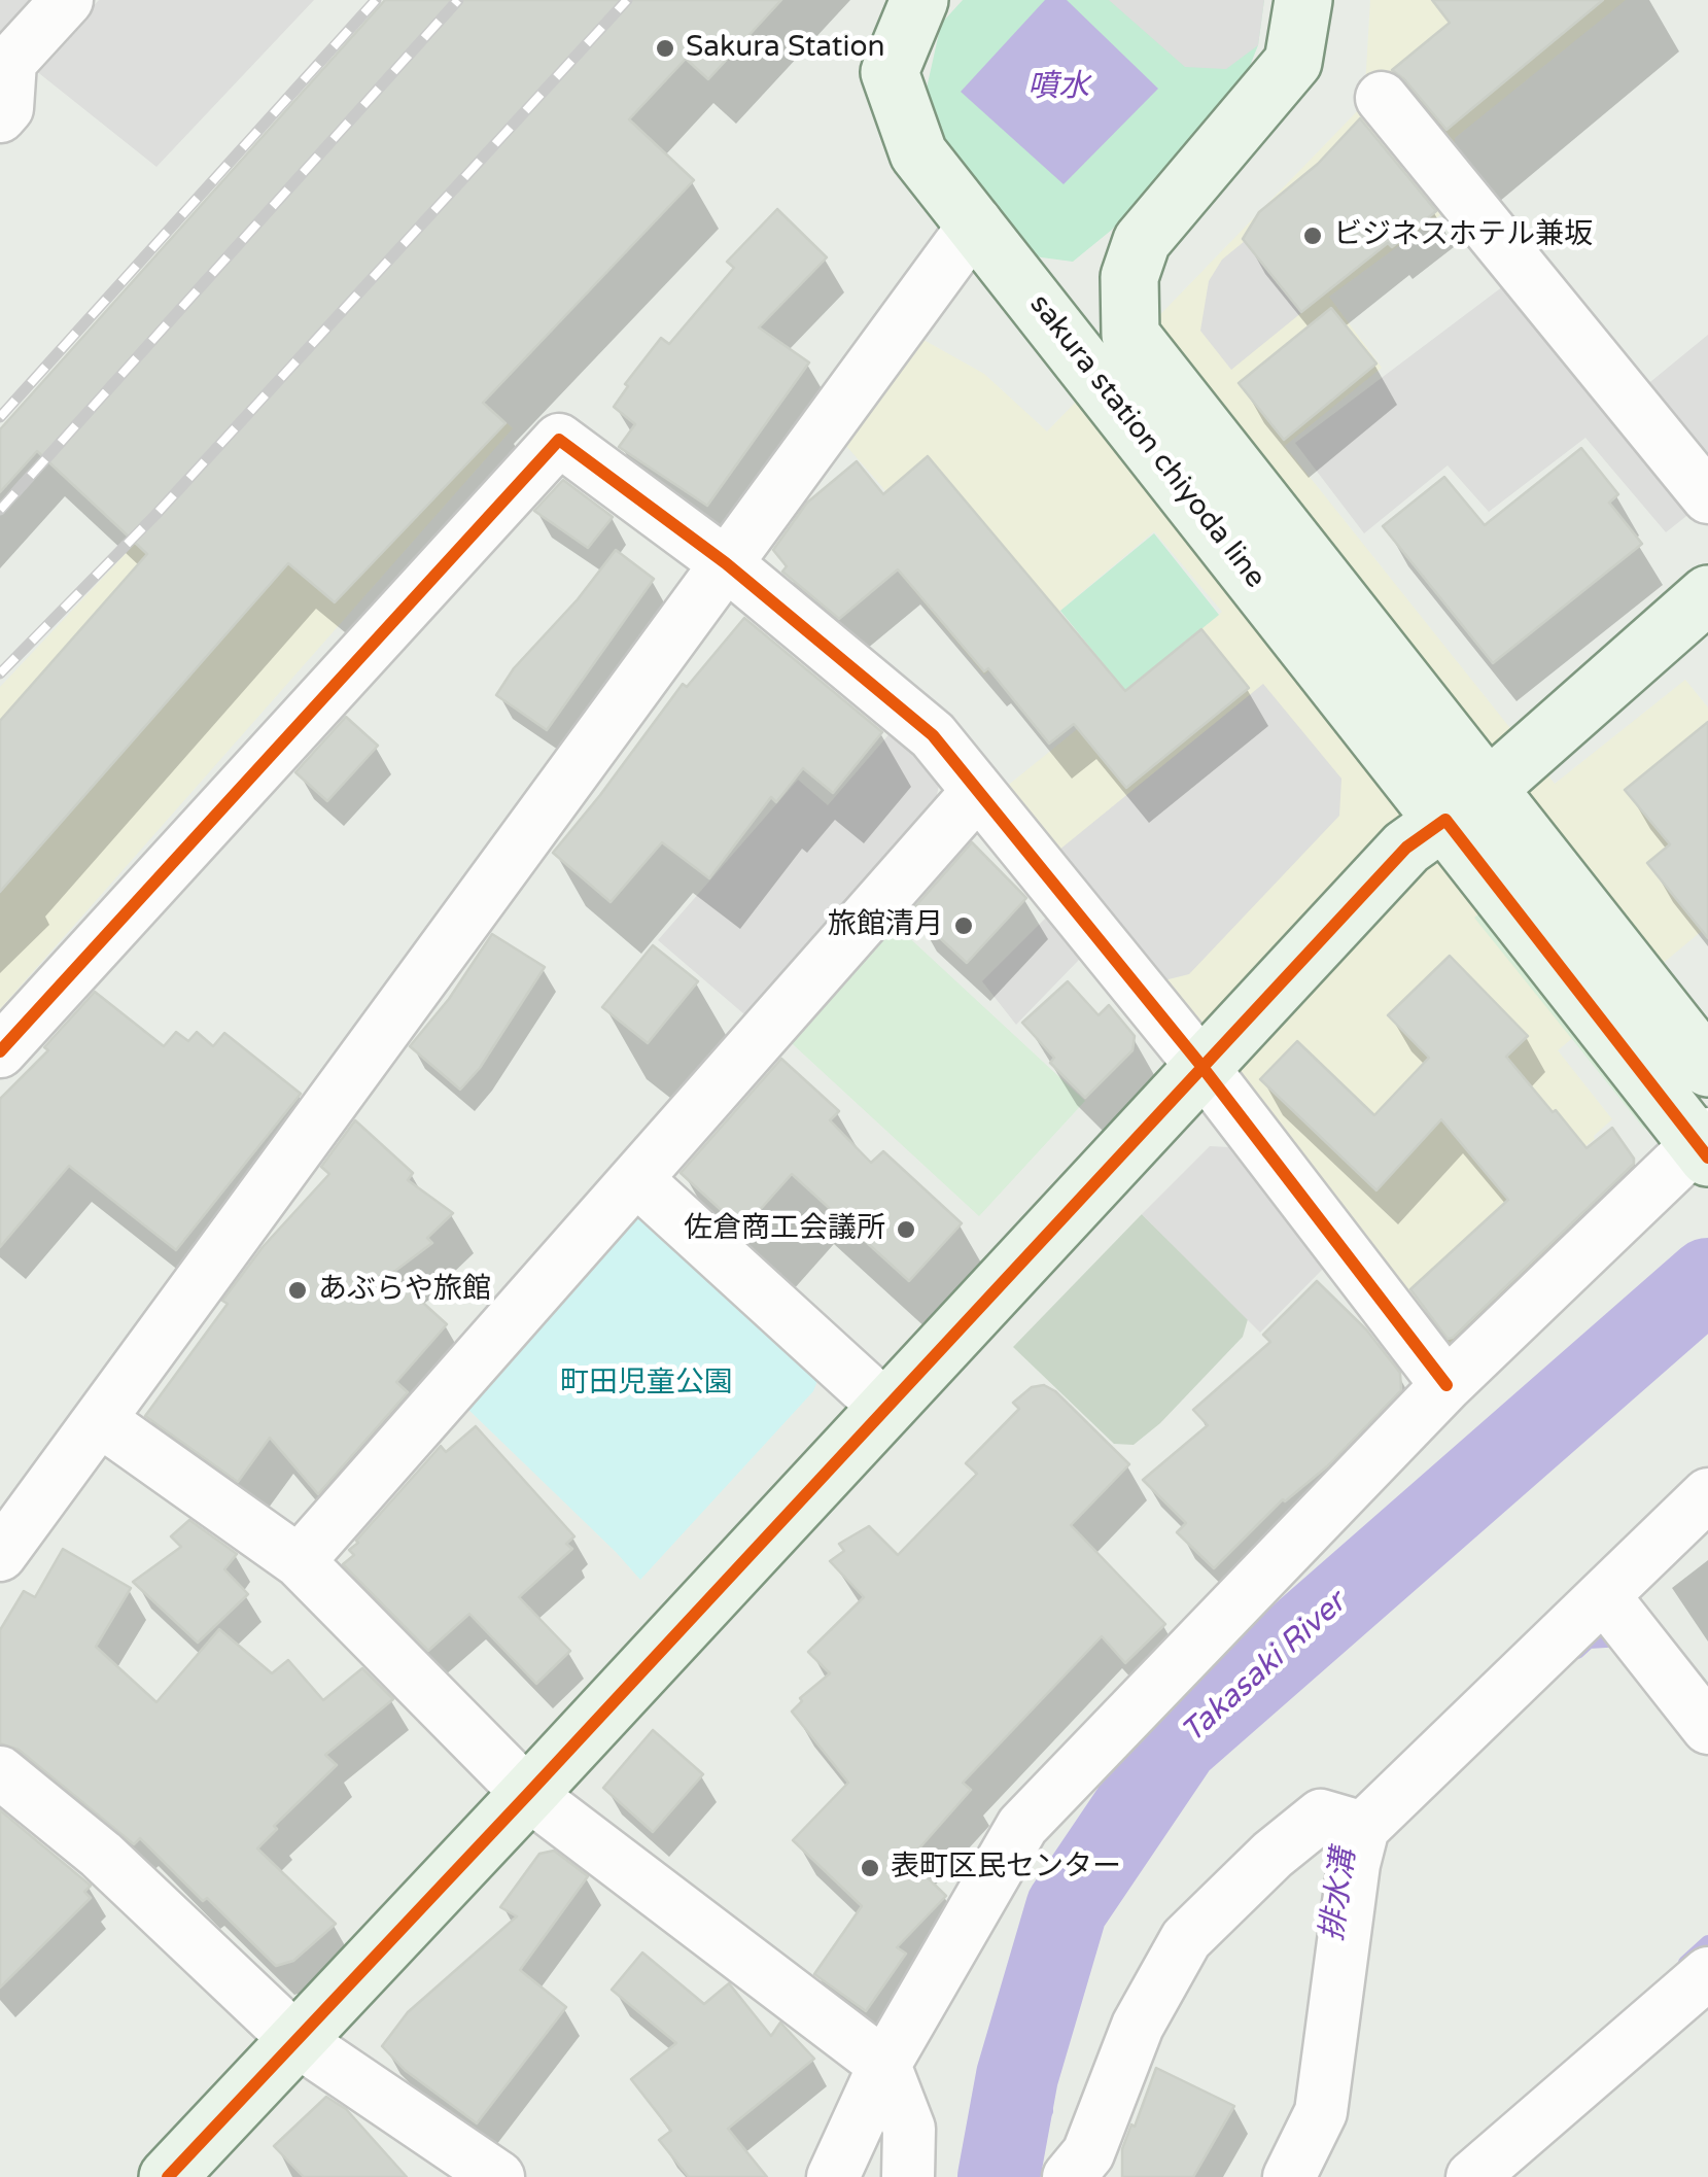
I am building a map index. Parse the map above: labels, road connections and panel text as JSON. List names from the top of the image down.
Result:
{
  "streets": {
    "street": ["sakura station chiyoda line"]
  },
  "water": ["噴水", "Takasaki River", "排水溝"],
  "parks": ["町田児童公園"],
  "places": [
    "Sakura Station",
    "ビジネスホテル兼坂",
    "旅館清月",
    "佐倉商工会議所",
    "あぶらや旅館",
    "表町区民センター"
  ]
}
